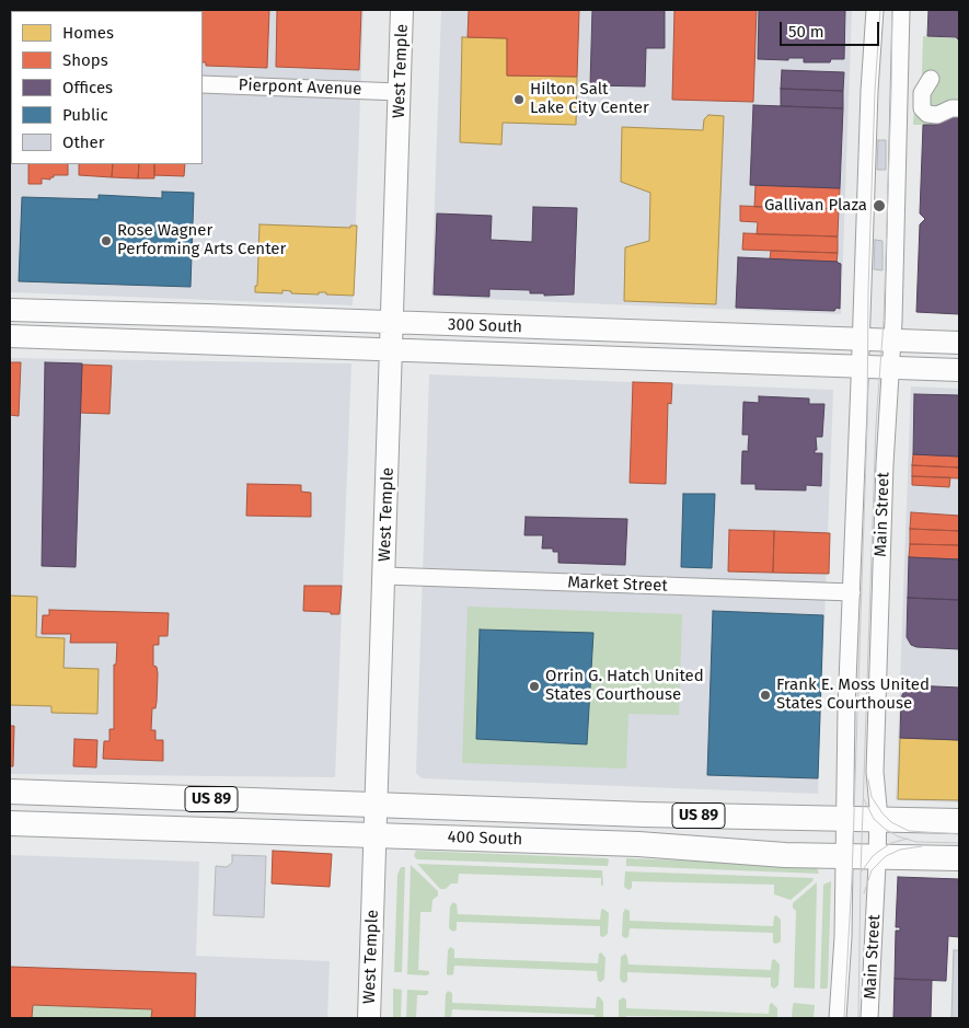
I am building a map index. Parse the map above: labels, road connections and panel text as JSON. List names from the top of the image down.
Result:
{
  "streets": {
    "main road": ["US 89", "400 South"],
    "street": [
      "West Temple",
      "Pierpont Avenue",
      "300 South",
      "Main Street",
      "Market Street"
    ]
  },
  "crossings": [
    ["West Temple", "Pierpont Avenue"],
    ["West Temple", "300 South"],
    ["West Temple", "Market Street"],
    ["West Temple", "400 South"],
    ["300 South", "Main Street"],
    ["Main Street", "Market Street"],
    ["Main Street", "400 South"]
  ],
  "places": [
    "Hilton Salt Lake City Center",
    "Gallivan Plaza",
    "Rose Wagner Performing Arts Center",
    "Orrin G. Hatch United States Courthouse",
    "Frank E. Moss United States Courthouse"
  ],
  "legend": [
    "Homes",
    "Shops",
    "Offices",
    "Public",
    "Other"
  ],
  "scale_bar": "50 m"
}
